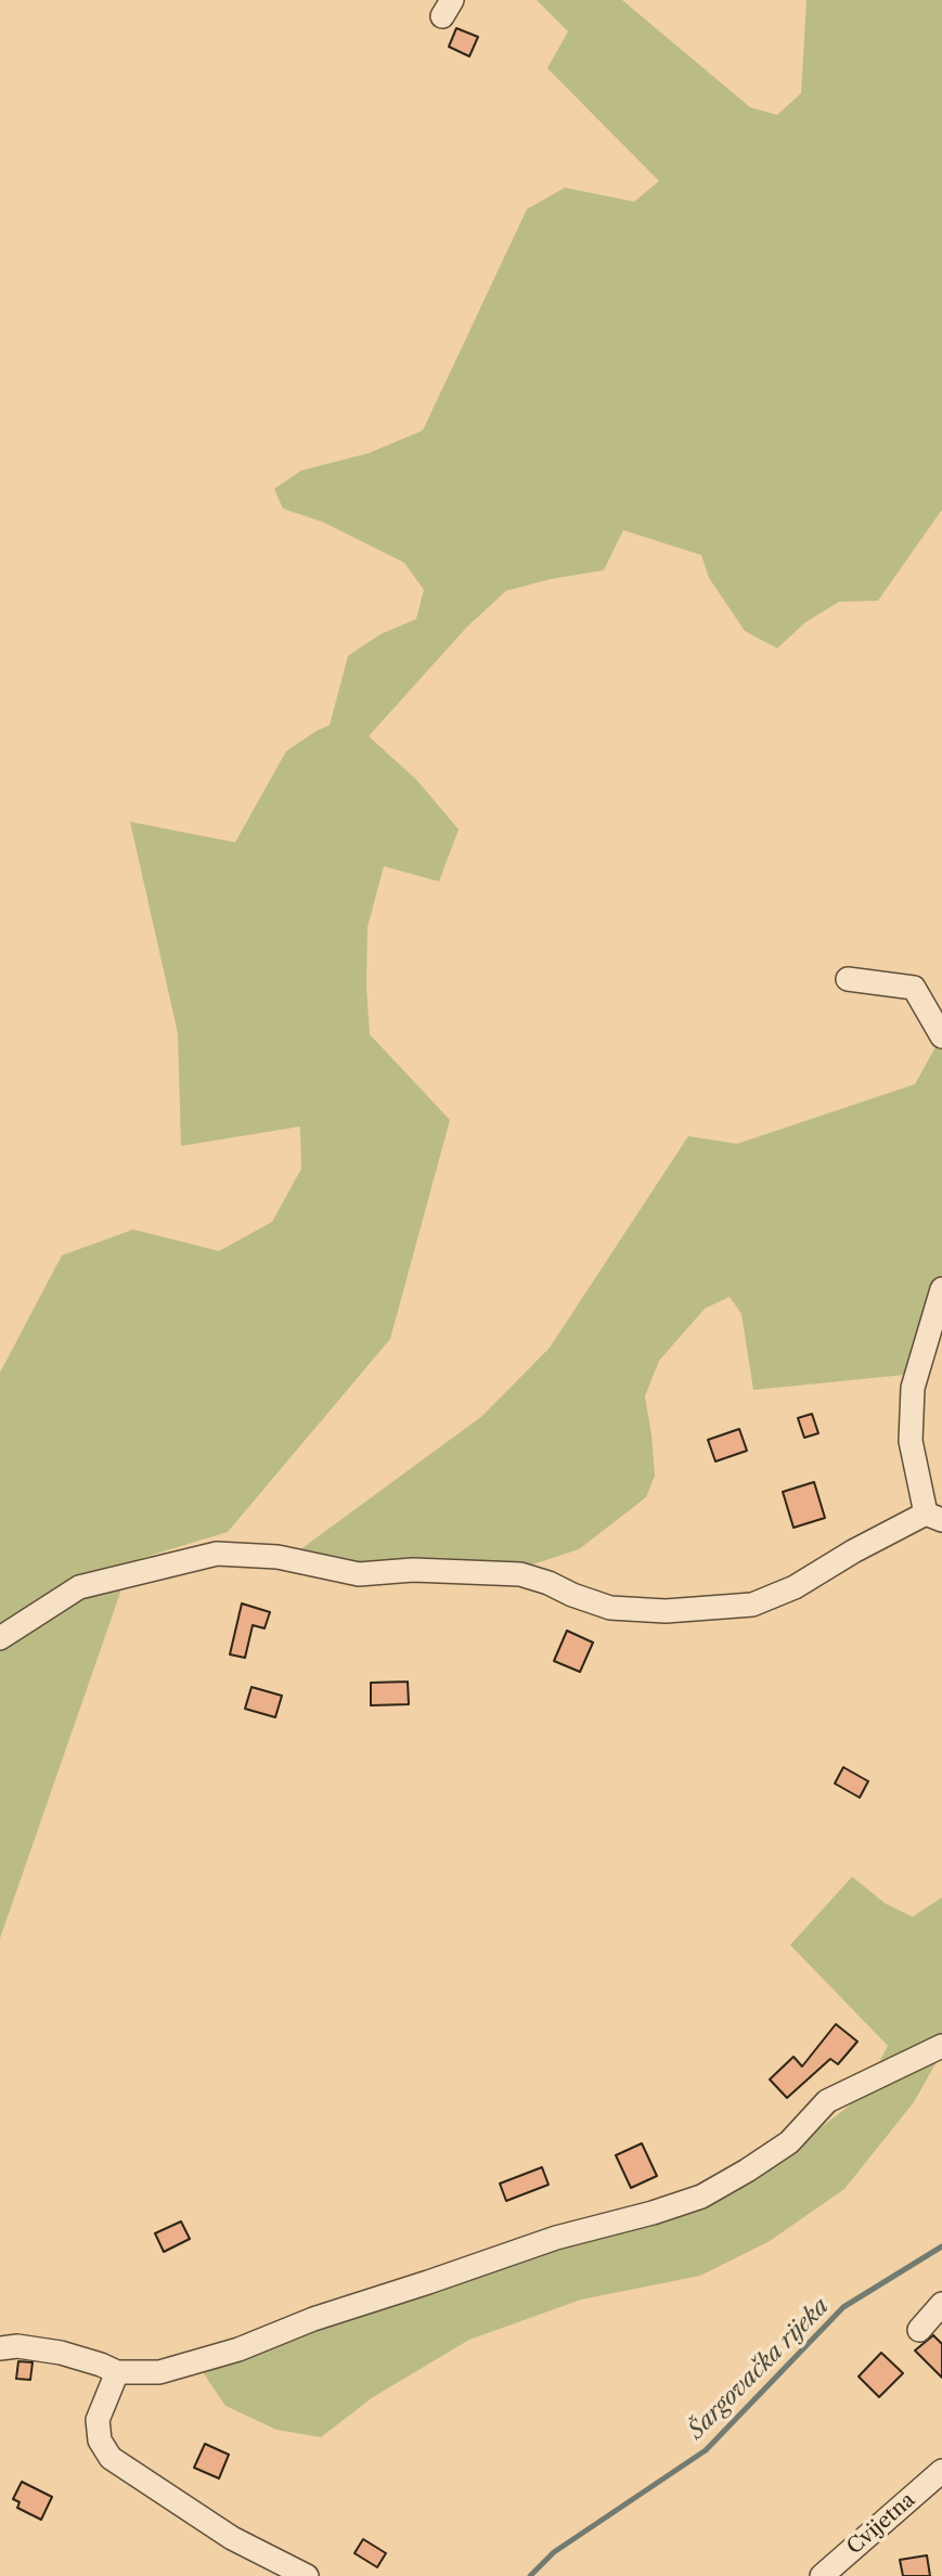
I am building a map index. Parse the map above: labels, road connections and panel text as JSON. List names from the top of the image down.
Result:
{
  "streets": {
    "street": ["Cvijetna"]
  },
  "water": ["Šargovačka rijeka"]
}
